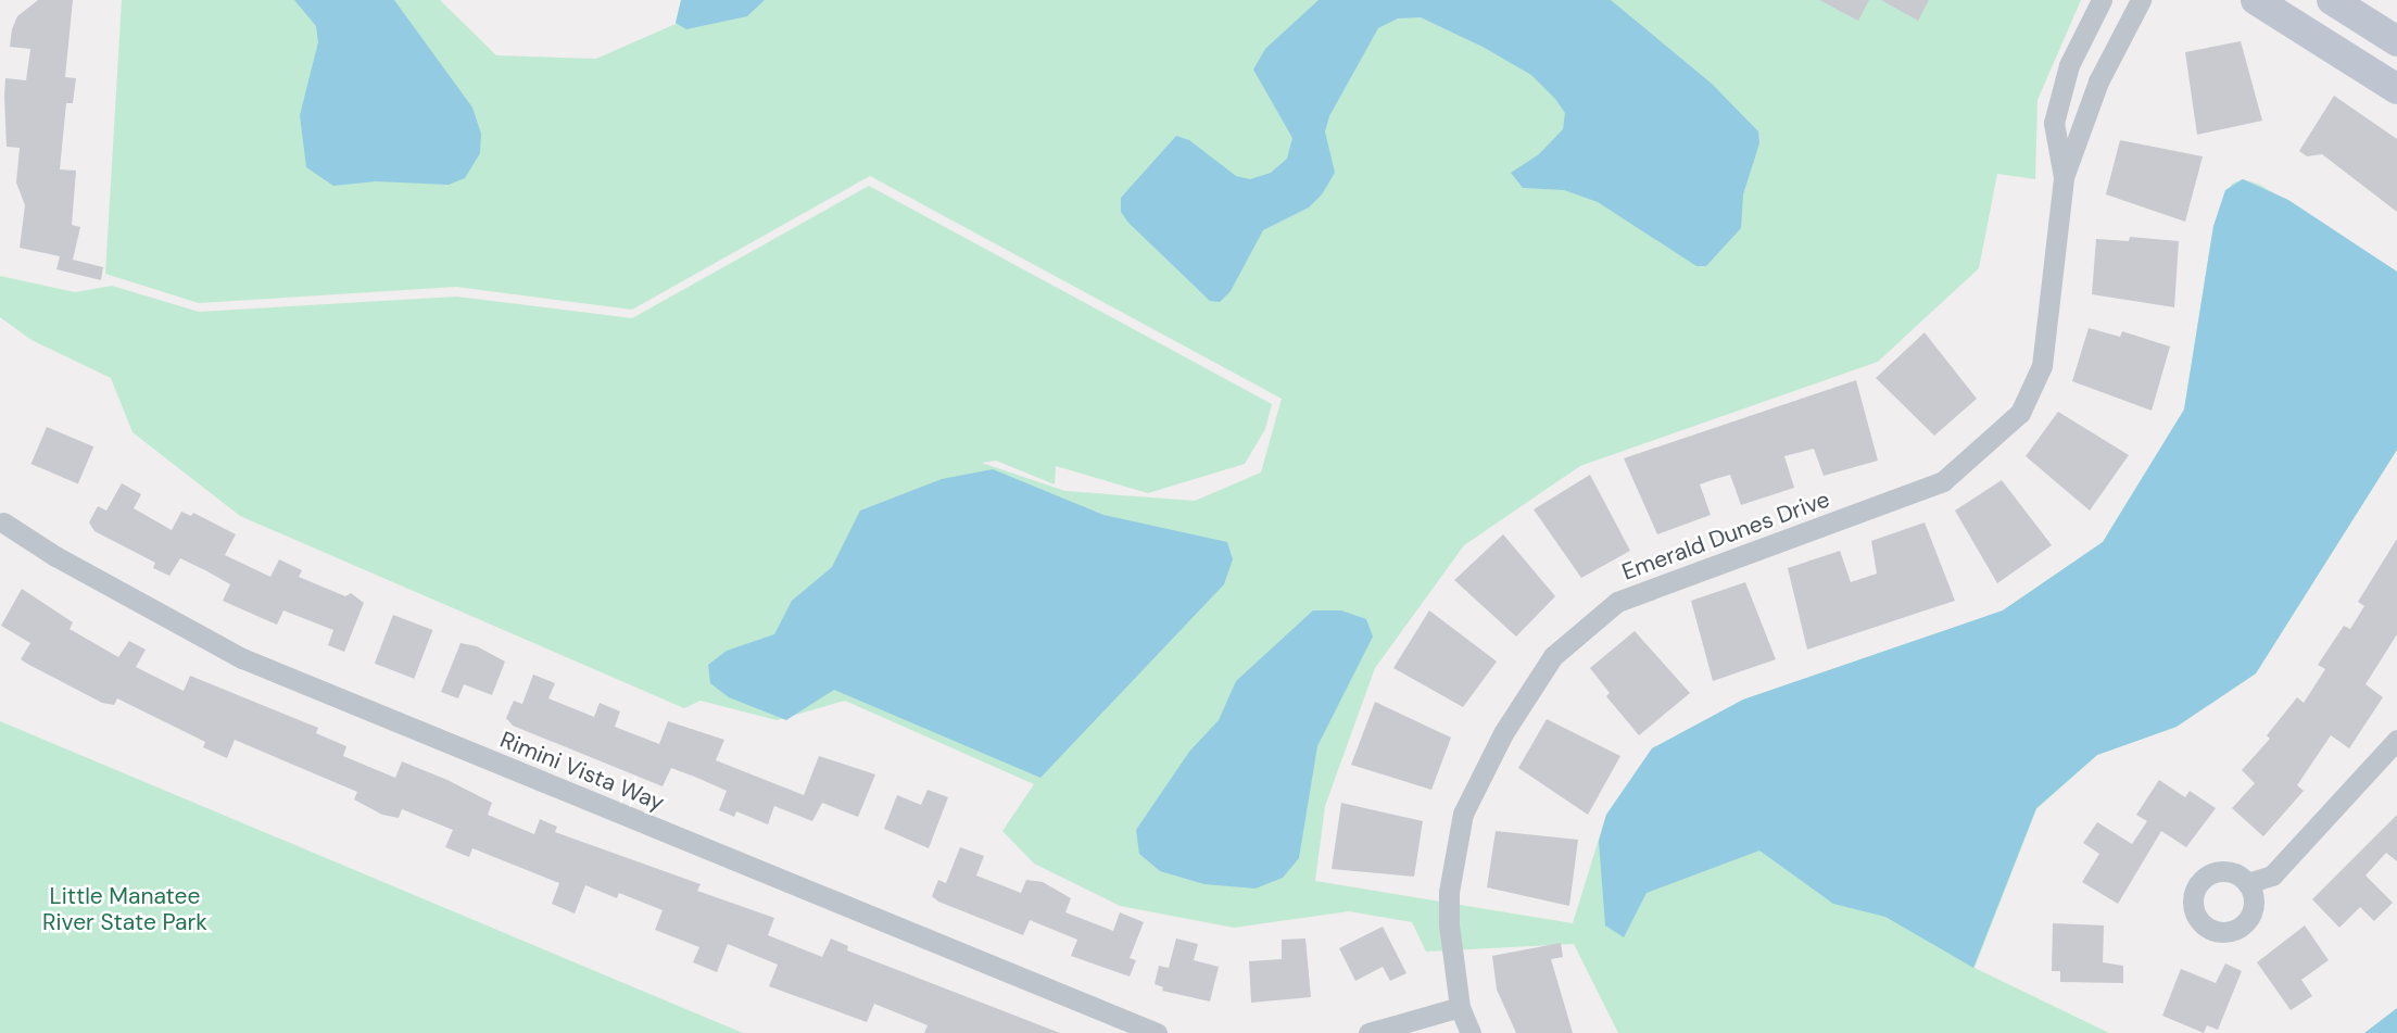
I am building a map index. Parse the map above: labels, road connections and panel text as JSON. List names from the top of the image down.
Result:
{
  "streets": {
    "street": ["Emerald Dunes Drive", "Rimini Vista Way"]
  },
  "parks": ["Little Manatee River State Park"]
}
